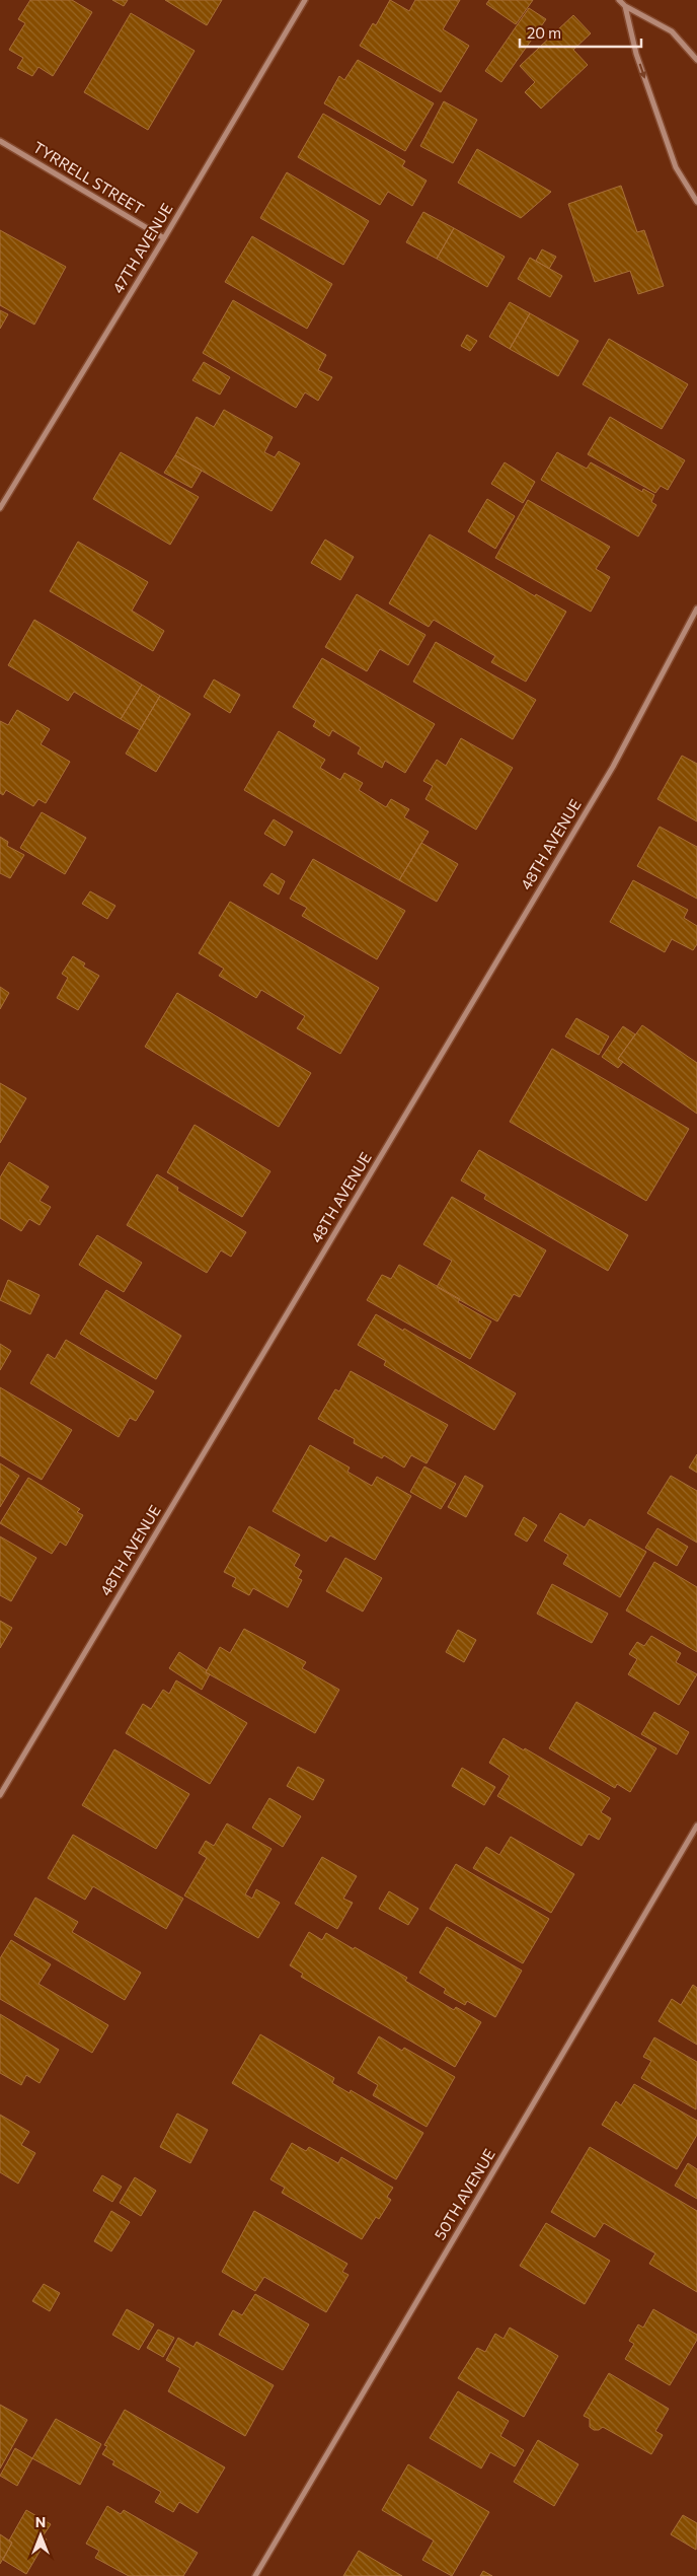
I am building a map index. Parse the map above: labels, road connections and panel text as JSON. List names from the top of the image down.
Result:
{
  "streets": {
    "street": [
      "TYRRELL STREET",
      "47TH AVENUE",
      "48TH AVENUE",
      "50TH AVENUE"
    ]
  },
  "crossings": [
    ["TYRRELL STREET", "47TH AVENUE"]
  ],
  "scale_bar": "20 m",
  "north": "top"
}
